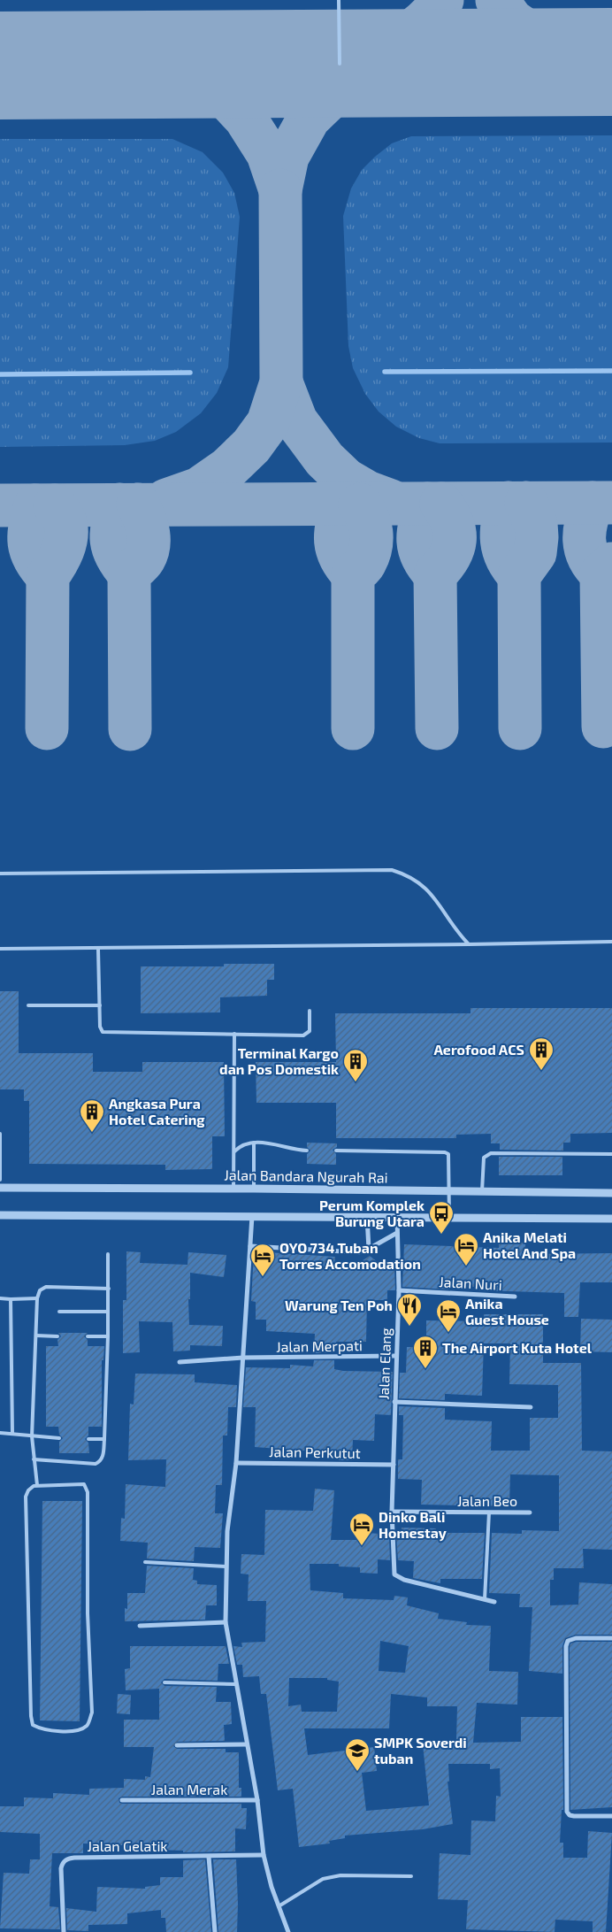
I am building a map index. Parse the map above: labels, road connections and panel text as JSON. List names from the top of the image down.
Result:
{
  "streets": {
    "street": [
      "Jalan Bandara Ngurah Rai",
      "Jalan Nuri",
      "Jalan Merpati",
      "Jalan Elang",
      "Jalan Perkutut",
      "Jalan Beo",
      "Jalan Merak",
      "Jalan Gelatik"
    ]
  },
  "crossings": [
    ["Jalan Nuri", "Jalan Elang"],
    ["Jalan Merpati", "Jalan Elang"],
    ["Jalan Elang", "Jalan Perkutut"],
    ["Jalan Elang", "Jalan Beo"]
  ],
  "places": {
    "building": [
      "Aerofood ACS",
      "Terminal Kargo dan Pos Domestik",
      "Angkasa Pura Hotel Catering",
      "The Airport Kuta Hotel"
    ],
    "bus stop": ["Perum Komplek Burung Utara"],
    "hotel": [
      "Anika Melati Hotel And Spa",
      "OYO 734 Tuban Torres Accomodation",
      "Anika Guest House",
      "Dinko Bali Homestay"
    ],
    "restaurant": ["Warung Ten Poh"],
    "school or university": ["SMPK Soverdi tuban"]
  }
}
